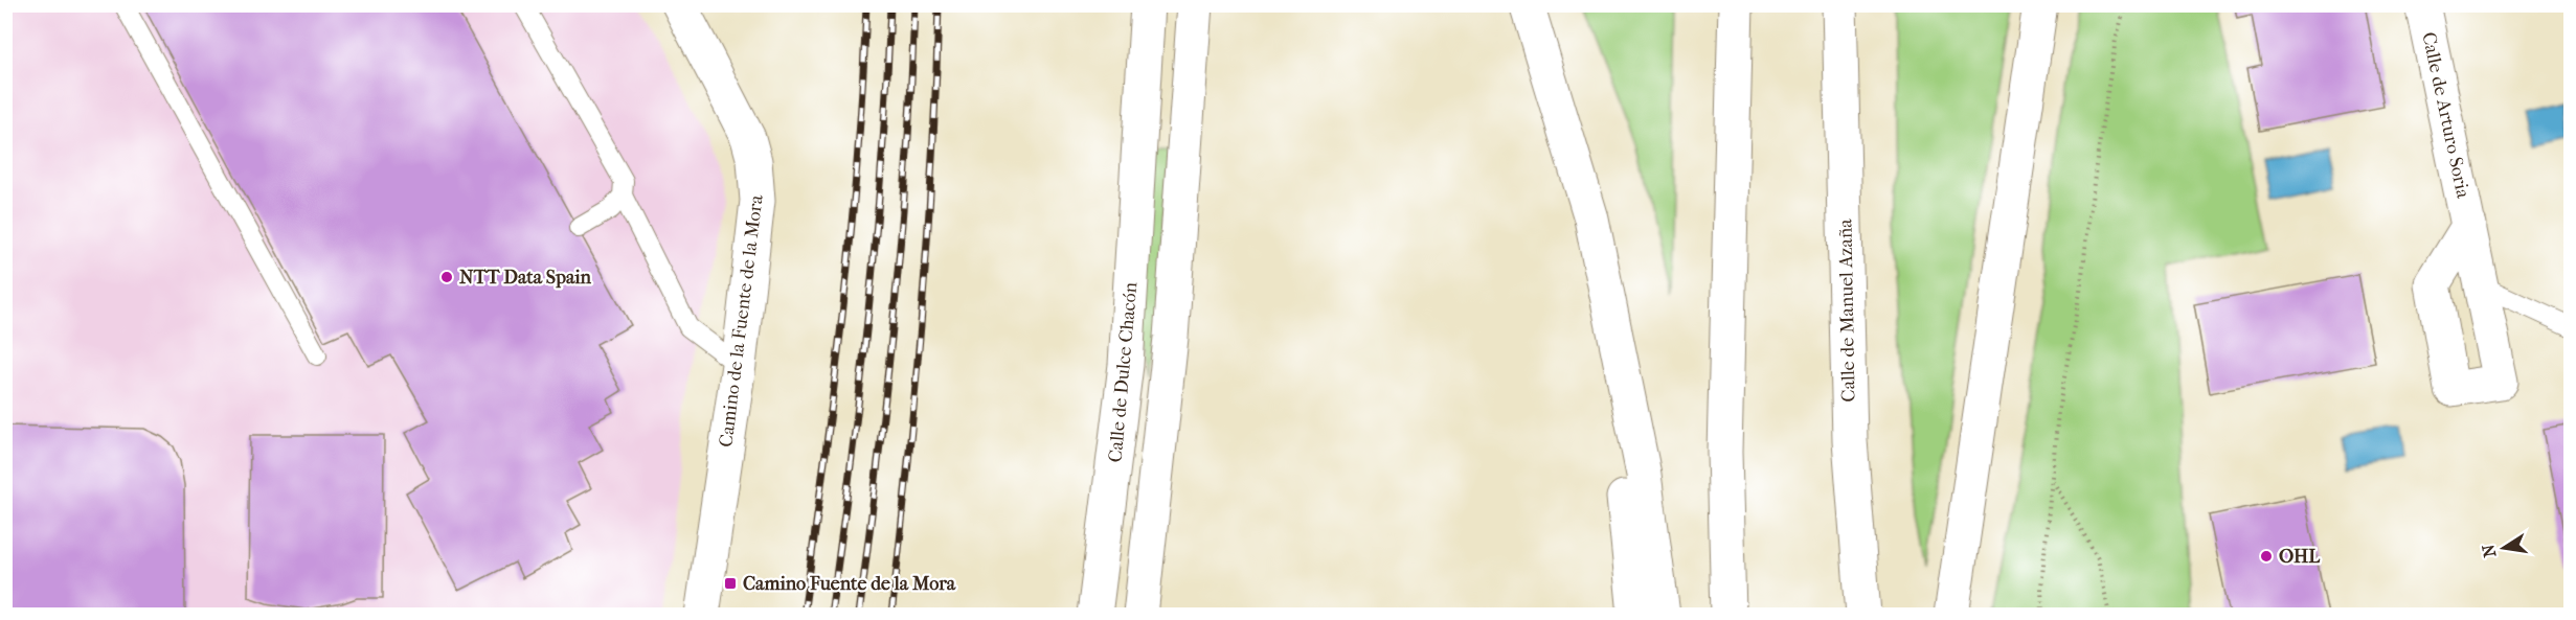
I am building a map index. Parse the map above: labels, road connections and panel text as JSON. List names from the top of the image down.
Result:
{
  "streets": {
    "main road": [
      "Calle de Arturo Soria",
      "Calle de Manuel Azaña",
      "Camino de la Fuente de la Mora",
      "Calle de Dulce Chacón"
    ]
  },
  "places": {
    "other": ["NTT Data Spain", "OHL"],
    "transit": ["Camino Fuente de la Mora"]
  },
  "north": "left"
}
